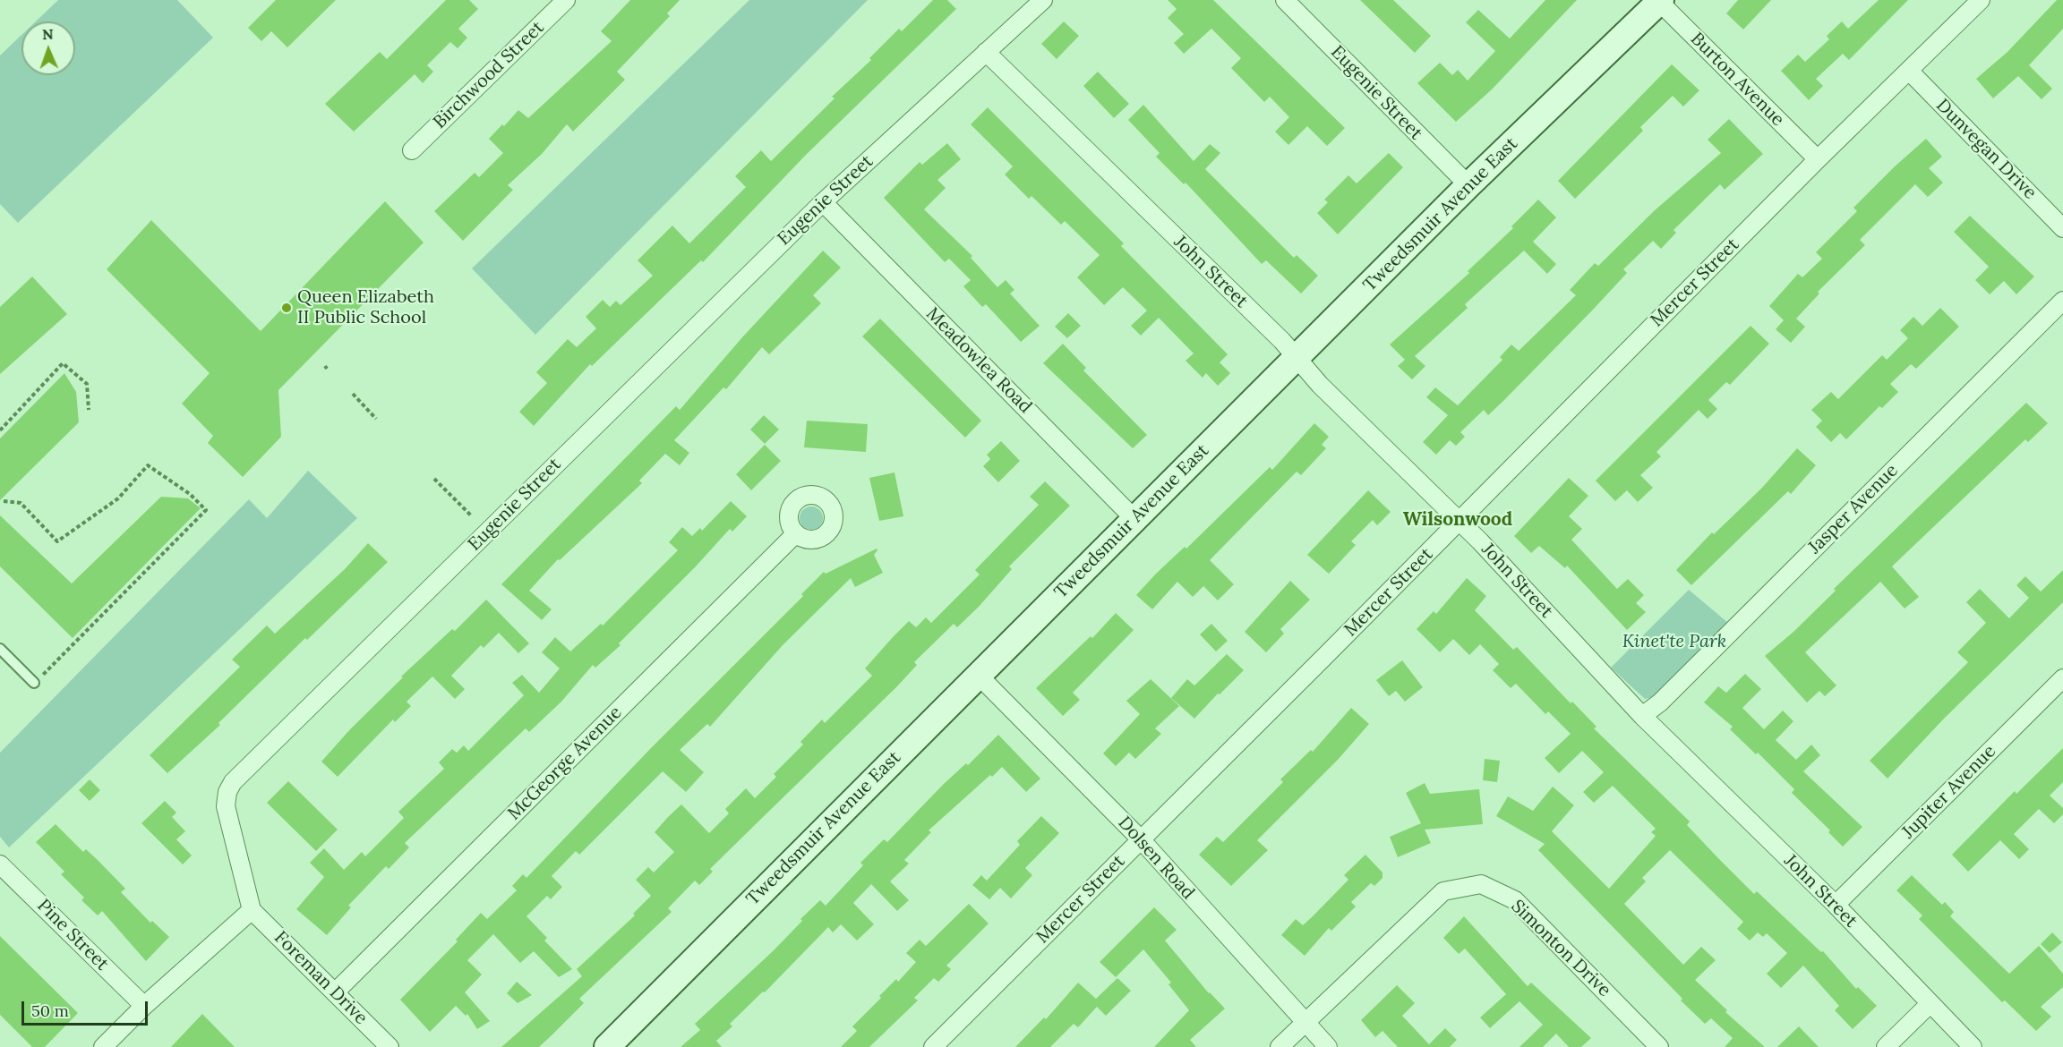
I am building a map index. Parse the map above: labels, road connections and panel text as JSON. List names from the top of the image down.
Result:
{
  "streets": {
    "street": [
      "Birchwood Street",
      "Burton Avenue",
      "Eugenie Street",
      "Dunvegan Drive",
      "Tweedsmuir Avenue East",
      "John Street",
      "Mercer Street",
      "Meadowlea Road",
      "Jasper Avenue",
      "McGeorge Avenue",
      "Jupiter Avenue",
      "Dolsen Road",
      "Pine Street",
      "Simonton Drive",
      "Foreman Drive"
    ]
  },
  "crossings": [
    ["Burton Avenue", "Tweedsmuir Avenue East"],
    ["Burton Avenue", "Mercer Street"],
    ["Eugenie Street", "Tweedsmuir Avenue East"],
    ["Eugenie Street", "John Street"],
    ["Eugenie Street", "Meadowlea Road"],
    ["Eugenie Street", "Foreman Drive"],
    ["Dunvegan Drive", "Mercer Street"],
    ["Tweedsmuir Avenue East", "John Street"],
    ["Tweedsmuir Avenue East", "Meadowlea Road"],
    ["Tweedsmuir Avenue East", "Dolsen Road"],
    ["John Street", "Mercer Street"],
    ["John Street", "Jasper Avenue"],
    ["John Street", "Jupiter Avenue"],
    ["Mercer Street", "Dolsen Road"],
    ["McGeorge Avenue", "Foreman Drive"],
    ["Dolsen Road", "Simonton Drive"]
  ],
  "districts": ["Wilsonwood"],
  "parks": ["Kinet'te Park"],
  "places": ["Queen Elizabeth II Public School"],
  "scale_bar": "50 m",
  "north": "top"
}
